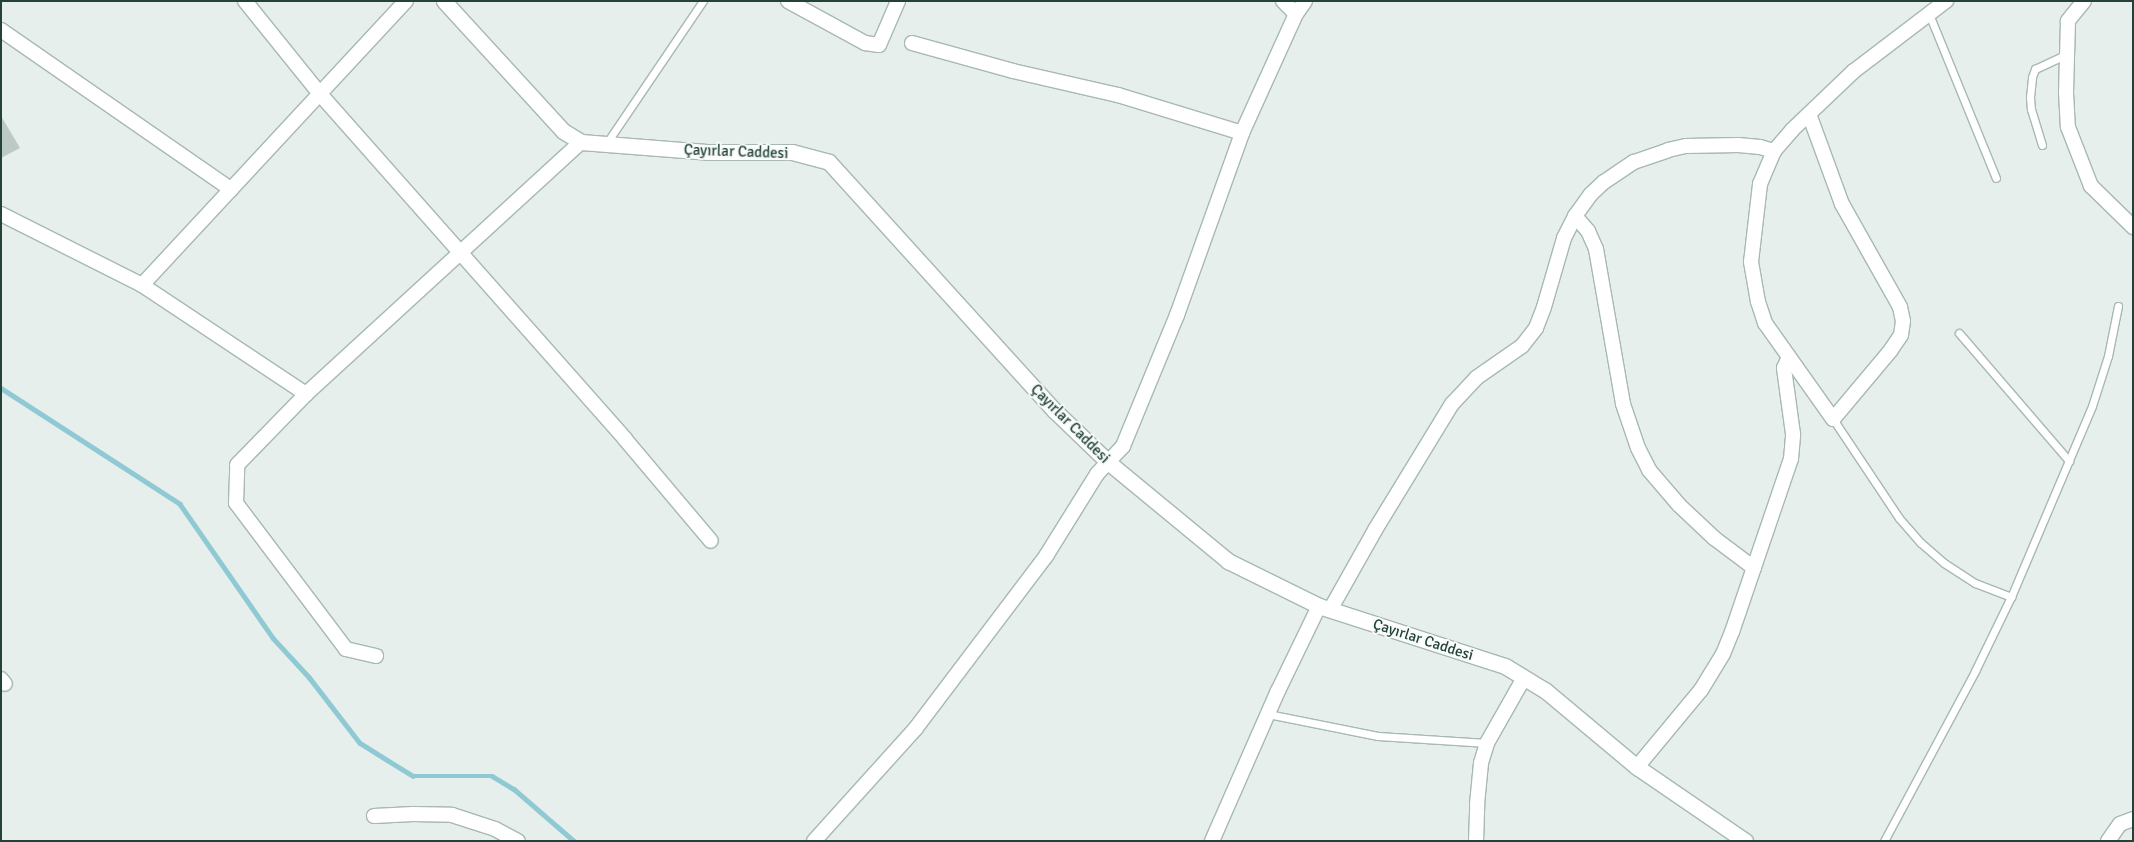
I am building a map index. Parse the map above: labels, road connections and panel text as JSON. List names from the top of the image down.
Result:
{
  "streets": {
    "street": ["Çayırlar Caddesi"]
  }
}
